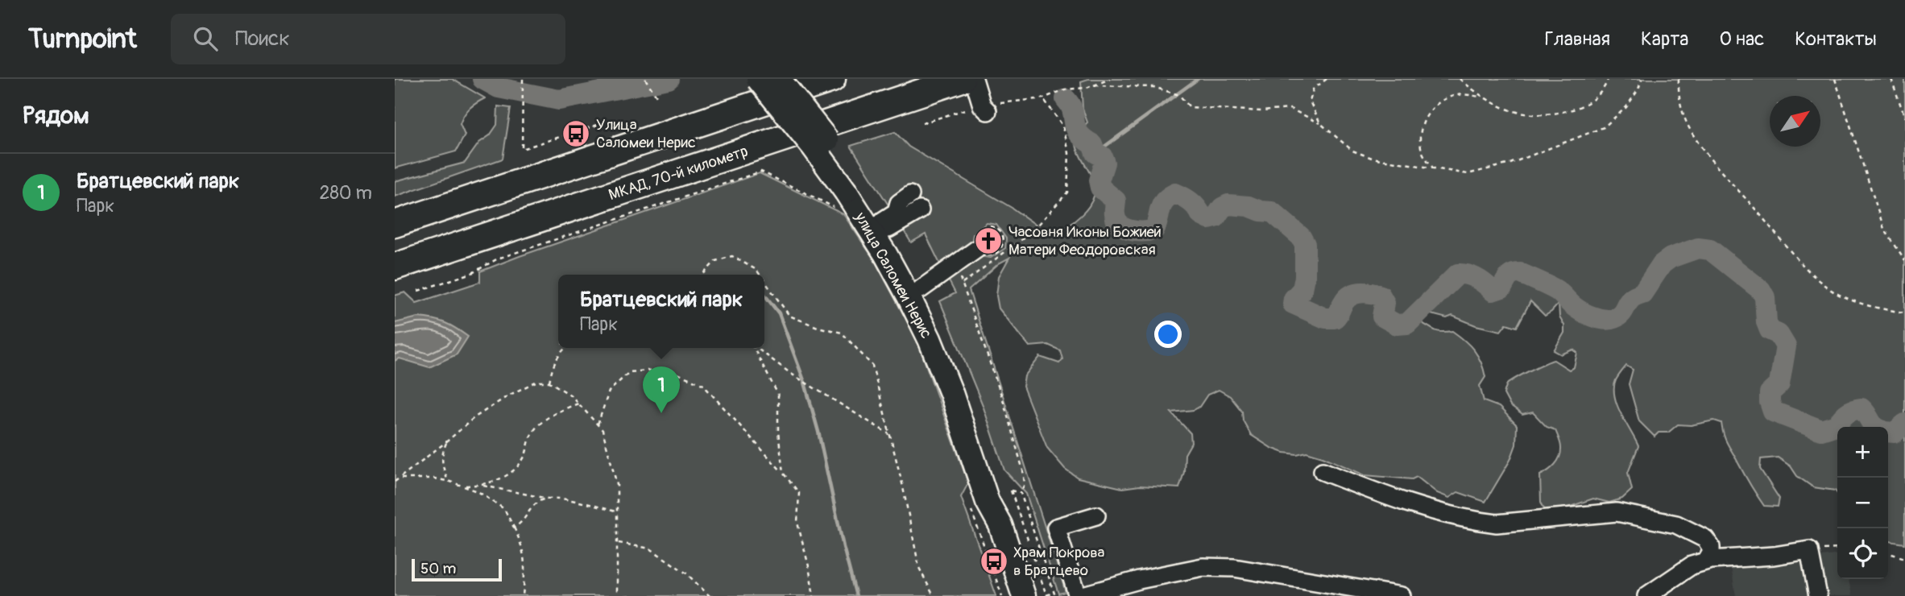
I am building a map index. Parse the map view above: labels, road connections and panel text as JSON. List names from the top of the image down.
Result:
{
  "streets": {
    "highway": ["МКАД, 70-й километр"],
    "main road": ["улица Саломеи Нерис"]
  },
  "places": {
    "bus stop": ["Улица Саломеи Нерис", "Храм Покрова в Братцево"],
    "church": ["Часовня Иконы Божией Матери Феодоровская"]
  },
  "scale_bar": "50 m",
  "north": "top right",
  "page": {
    "header": "Turnpoint",
    "search": "Поиск",
    "nav": [
      "Главная",
      "Карта",
      "О нас",
      "Контакты"
    ],
    "heading": "Рядом",
    "list": [
      {
        "mark": "1",
        "name": "Братцевский парк",
        "note": "Парк",
        "value": "280 m"
      }
    ],
    "popup": ["Братцевский парк", "Парк"],
    "pins": "1",
    "map_buttons": ["+", "−"],
    "scale": "50 m"
  }
}
